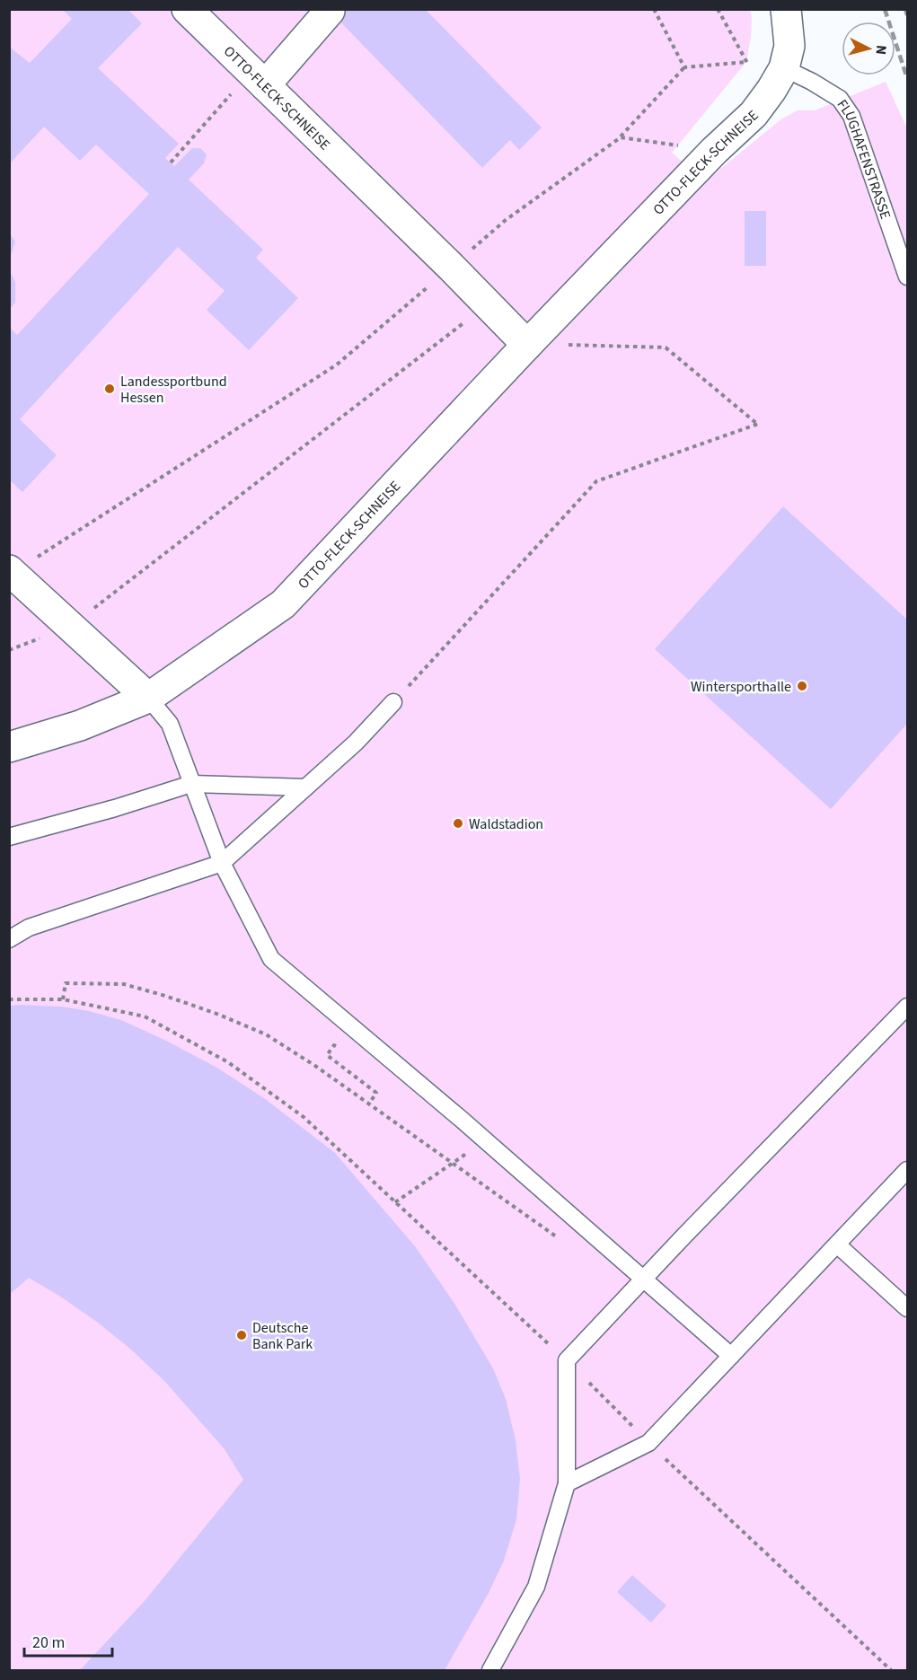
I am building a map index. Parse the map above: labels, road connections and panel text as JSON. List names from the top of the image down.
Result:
{
  "streets": {
    "street": ["OTTO-FLECK-SCHNEISE"],
    "lane": ["FLUGHAFENSTRASSE"]
  },
  "crossings": [
    ["OTTO-FLECK-SCHNEISE", "FLUGHAFENSTRASSE"]
  ],
  "places": [
    "Landessportbund Hessen",
    "Wintersporthalle",
    "Waldstadion",
    "Deutsche Bank Park"
  ],
  "scale_bar": "20 m",
  "north": "right"
}
